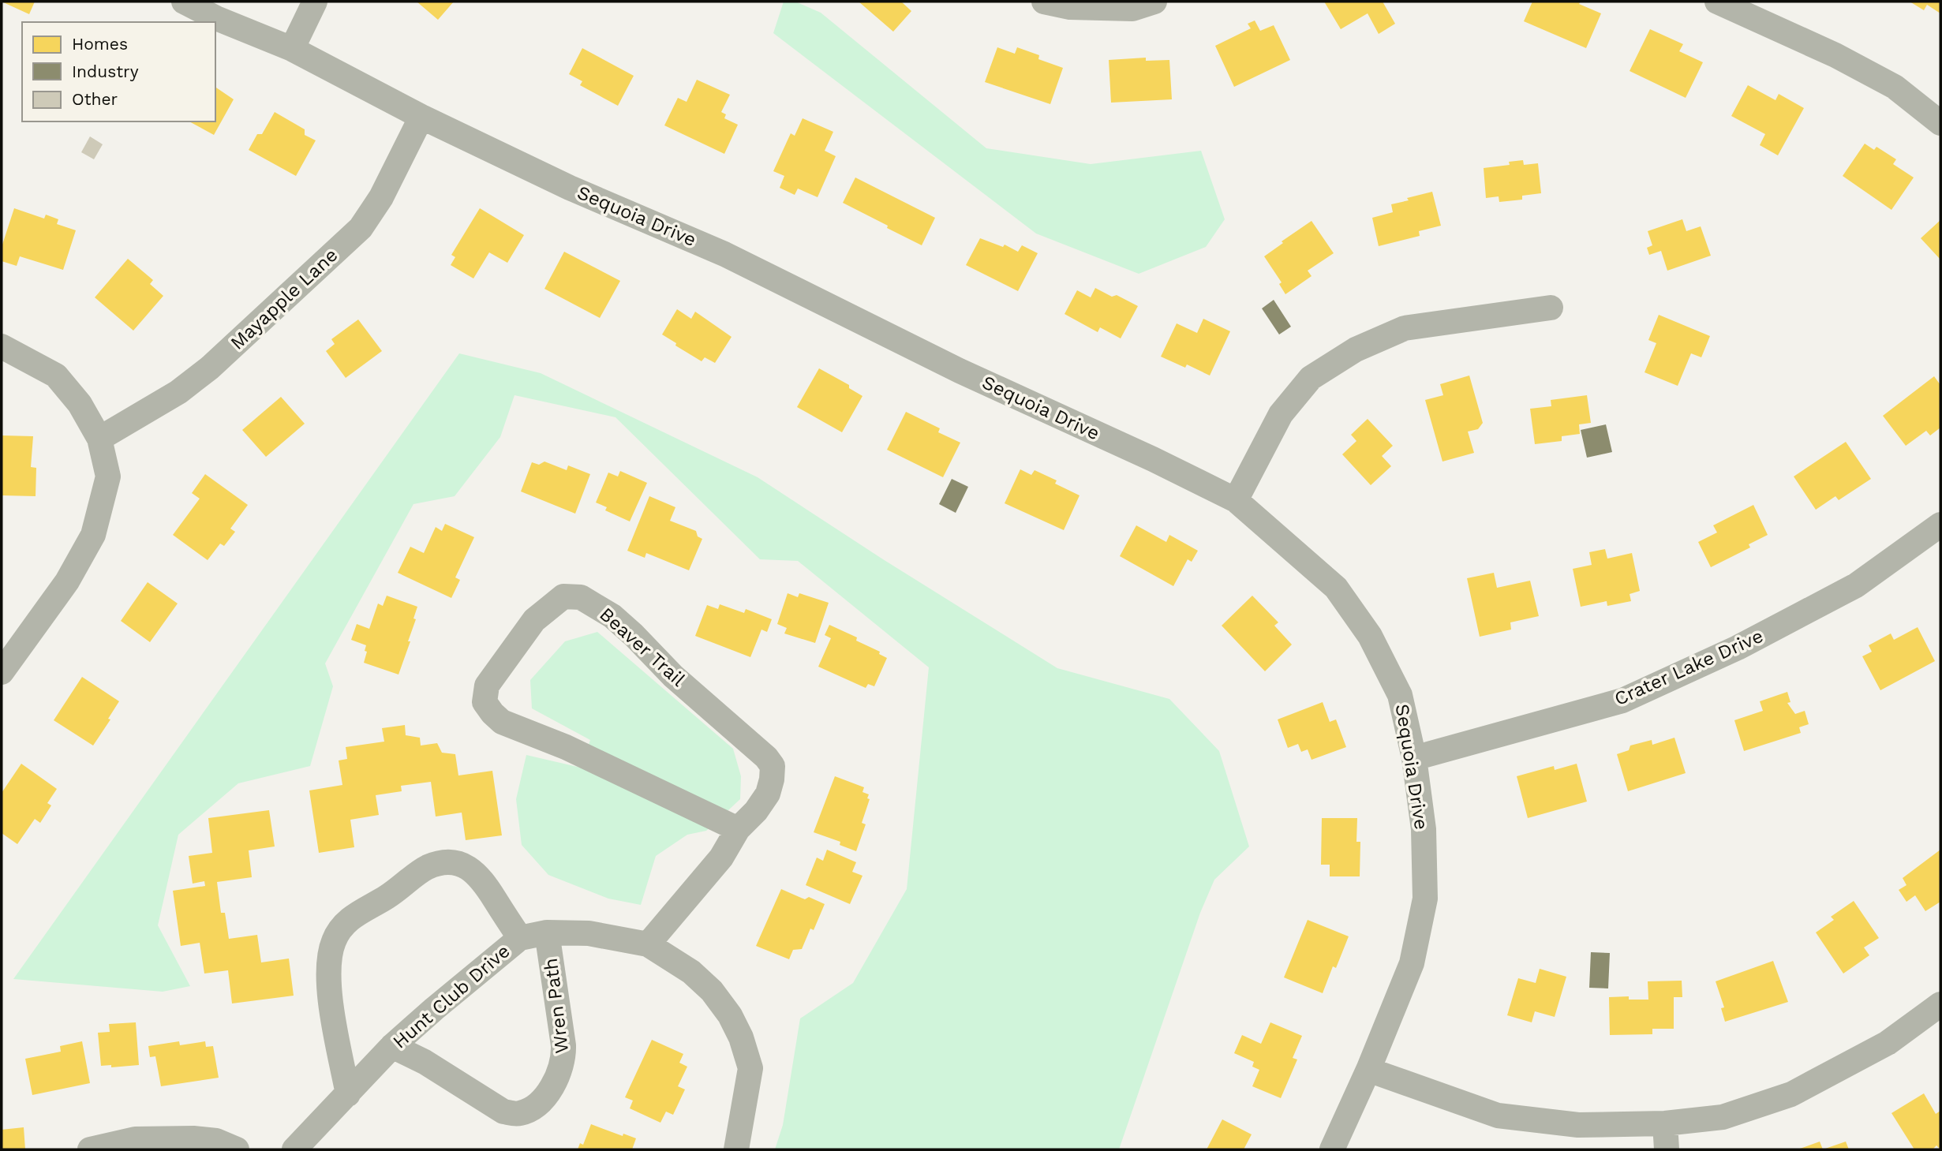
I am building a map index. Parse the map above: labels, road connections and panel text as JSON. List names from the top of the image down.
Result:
{
  "streets": {
    "street": [
      "Sequoia Drive",
      "Mayapple Lane",
      "Beaver Trail",
      "Crater Lake Drive",
      "Hunt Club Drive",
      "Wren Path"
    ]
  },
  "crossings": [
    ["Sequoia Drive", "Mayapple Lane"],
    ["Sequoia Drive", "Crater Lake Drive"],
    ["Hunt Club Drive", "Wren Path"]
  ],
  "legend": ["Homes", "Industry", "Other"]
}
